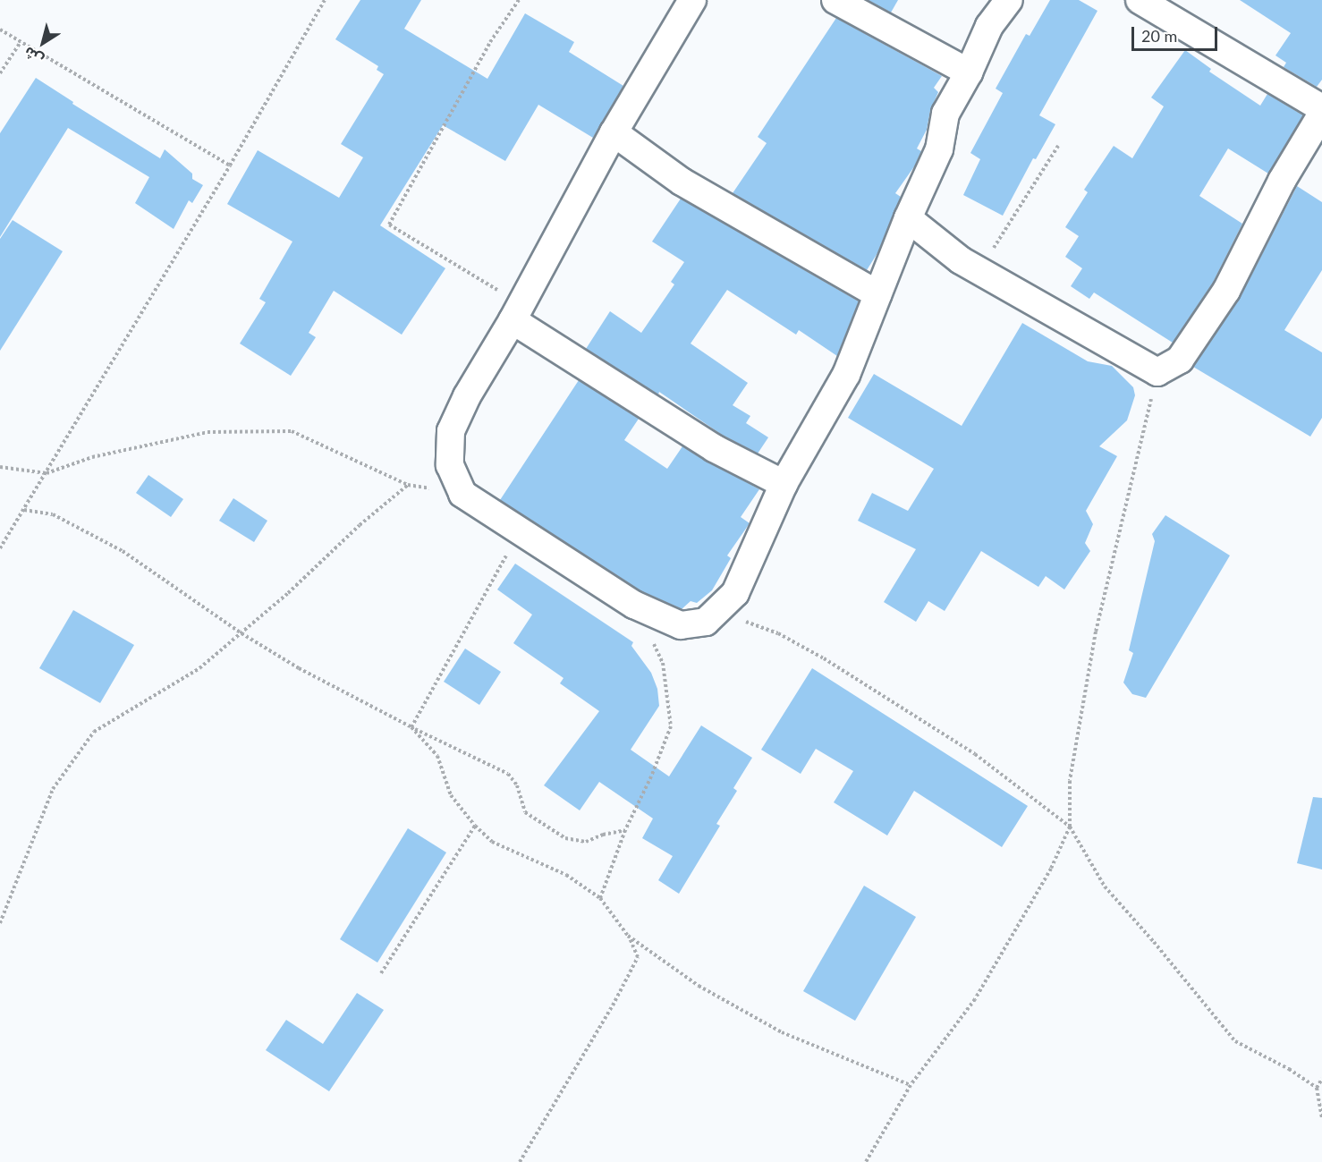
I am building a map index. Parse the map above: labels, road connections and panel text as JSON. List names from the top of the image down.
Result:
{
  "scale_bar": "20 m",
  "north": "bottom left"
}
